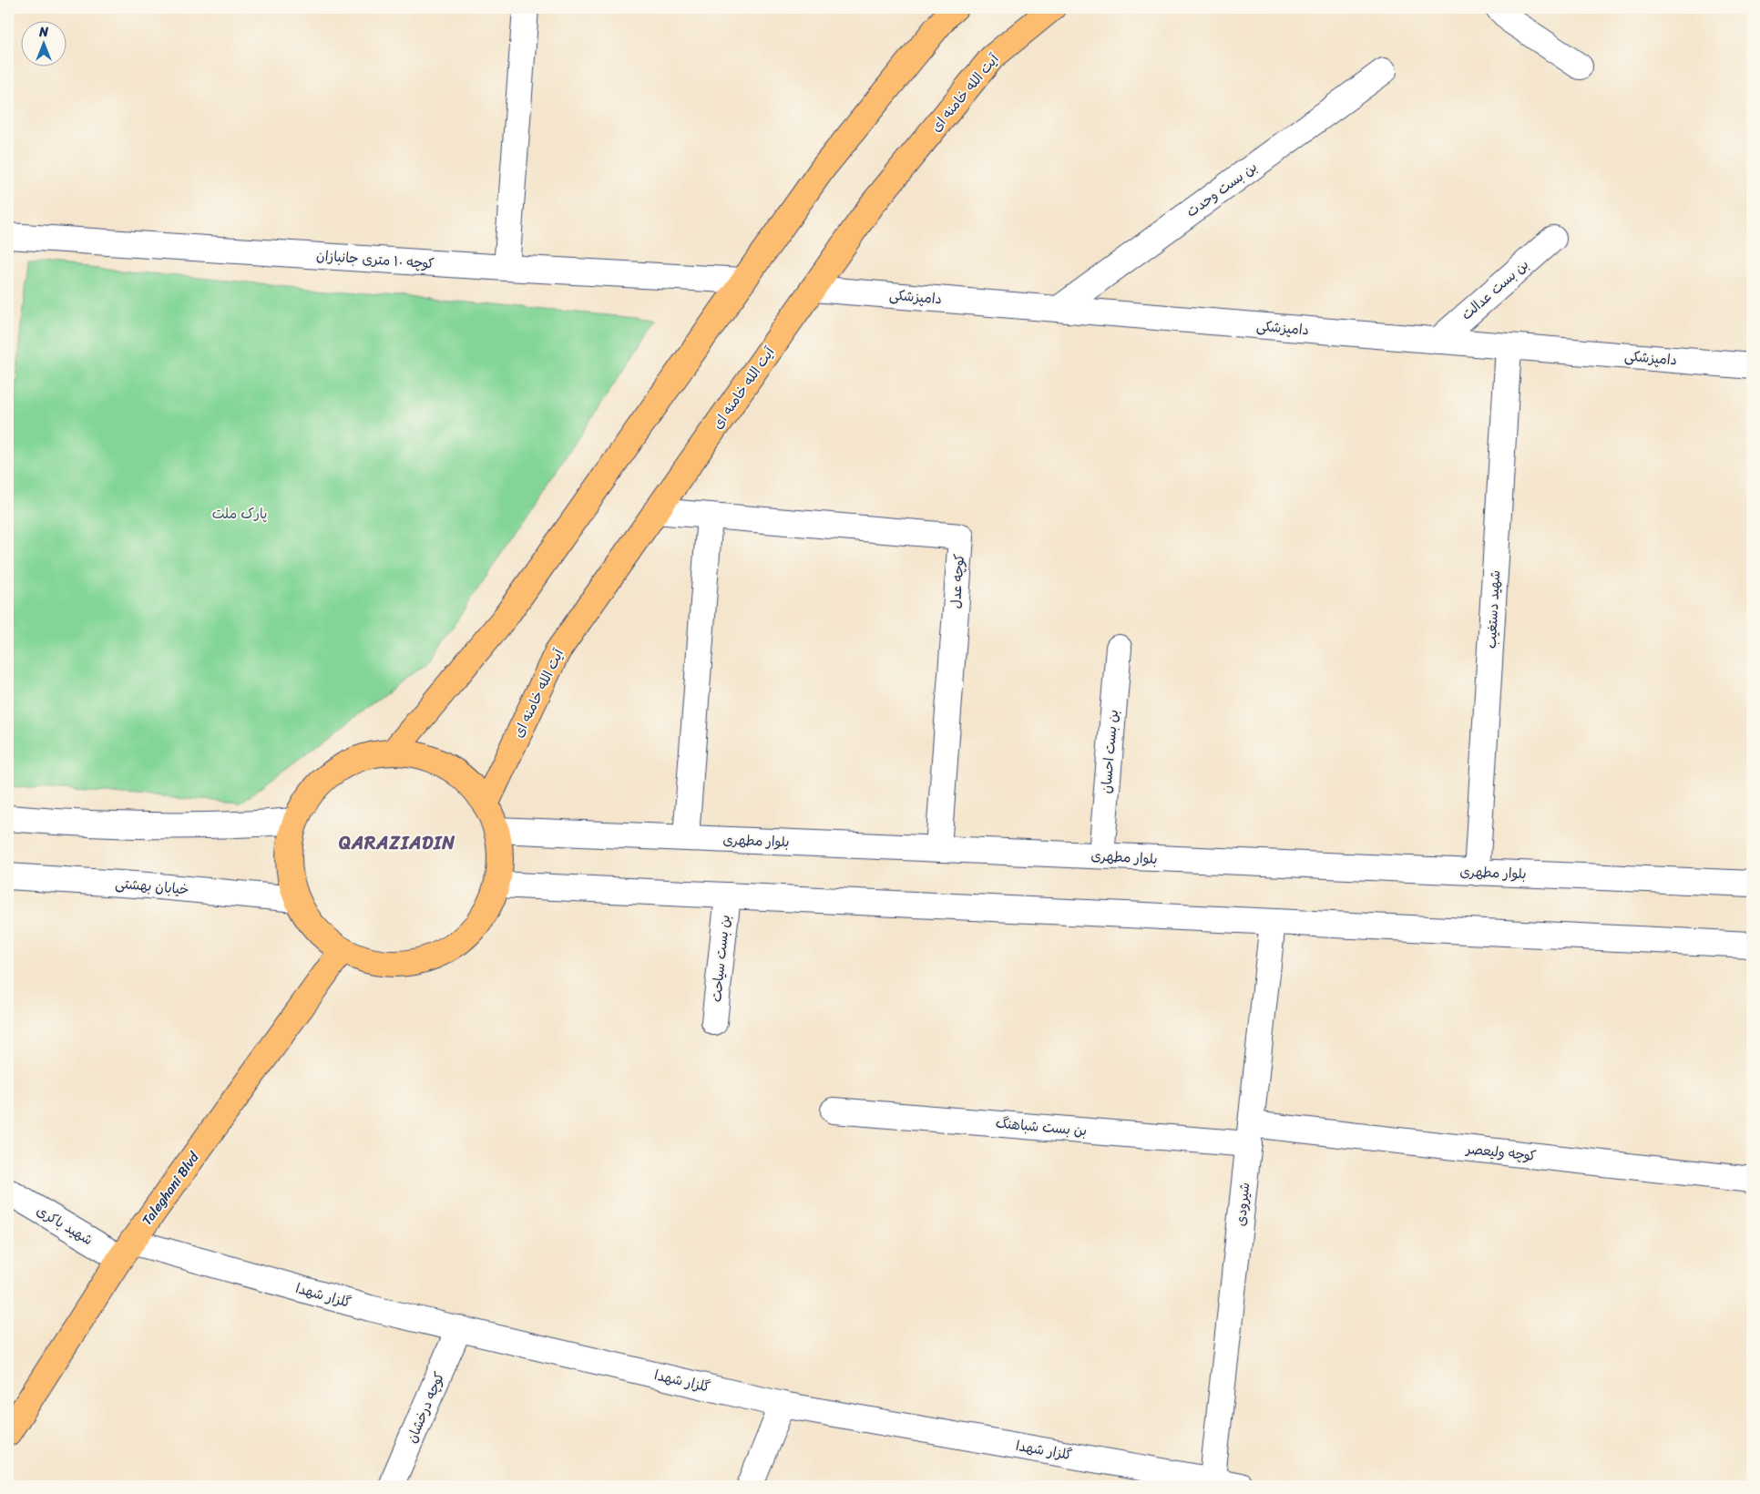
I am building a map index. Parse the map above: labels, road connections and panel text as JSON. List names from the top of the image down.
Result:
{
  "streets": {
    "main road": ["آیت الله خامنه ای", "Taleghani Blvd"],
    "street": [
      "بن بست وحدت",
      "کوچه ۱۰ متری جانبازان",
      "بن بست عدالت",
      "دامپزشکی",
      "کوچه عدل",
      "شهید دستغیب",
      "بن بست احسان",
      "بلوار مطهری",
      "خیابان بهشتی",
      "بن بست سیاحت",
      "بن بست شباهنگ",
      "کوچه ولیعصر",
      "شیرودی",
      "شهید باکری",
      "گلزار شهدا",
      "کوچه درخشان"
    ]
  },
  "crossings": [
    ["آیت الله خامنه ای", "دامپزشکی"],
    ["آیت الله خامنه ای", "کوچه عدل"],
    ["بن بست وحدت", "دامپزشکی"],
    ["بن بست عدالت", "دامپزشکی"],
    ["دامپزشکی", "شهید دستغیب"],
    ["کوچه عدل", "بلوار مطهری"],
    ["شهید دستغیب", "بلوار مطهری"],
    ["بن بست احسان", "بلوار مطهری"],
    ["بن بست شباهنگ", "کوچه ولیعصر"],
    ["بن بست شباهنگ", "شیرودی"],
    ["کوچه ولیعصر", "شیرودی"],
    ["Taleghani Blvd", "شهید باکری"],
    ["Taleghani Blvd", "گلزار شهدا"],
    ["شیرودی", "گلزار شهدا"],
    ["شهید باکری", "گلزار شهدا"],
    ["گلزار شهدا", "کوچه درخشان"]
  ],
  "districts": ["QARAZIADIN"],
  "parks": ["پارک ملت"],
  "north": "top"
}
